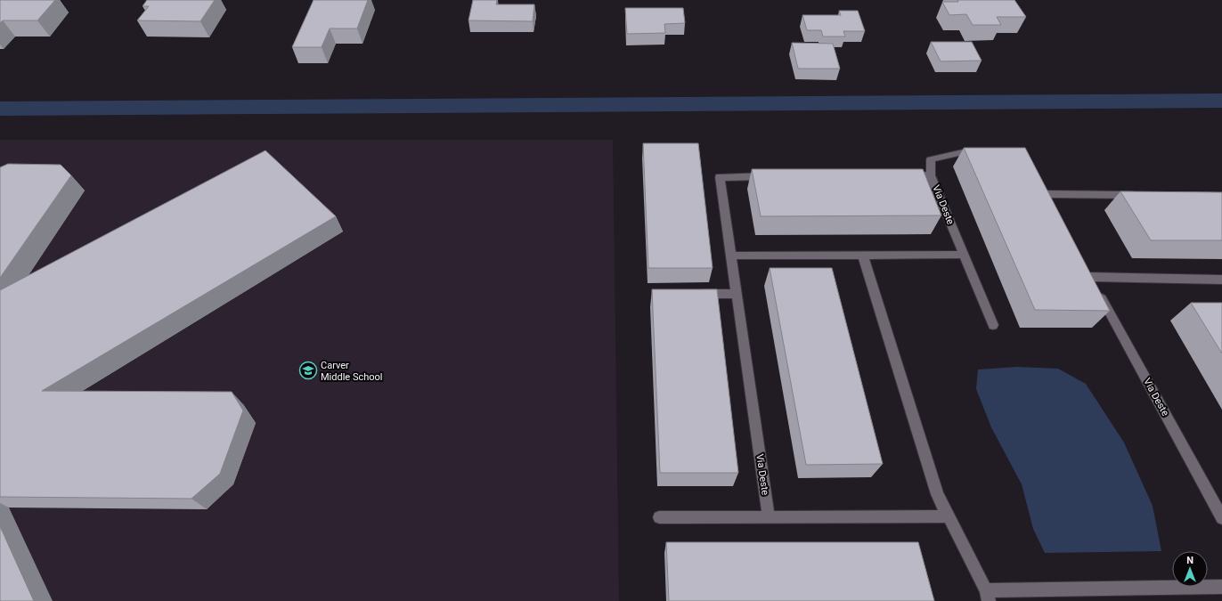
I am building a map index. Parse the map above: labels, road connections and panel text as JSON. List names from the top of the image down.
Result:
{
  "streets": {
    "street": ["Via Deste"]
  },
  "places": {
    "school or university": ["Carver Middle School"]
  },
  "north": "top"
}
